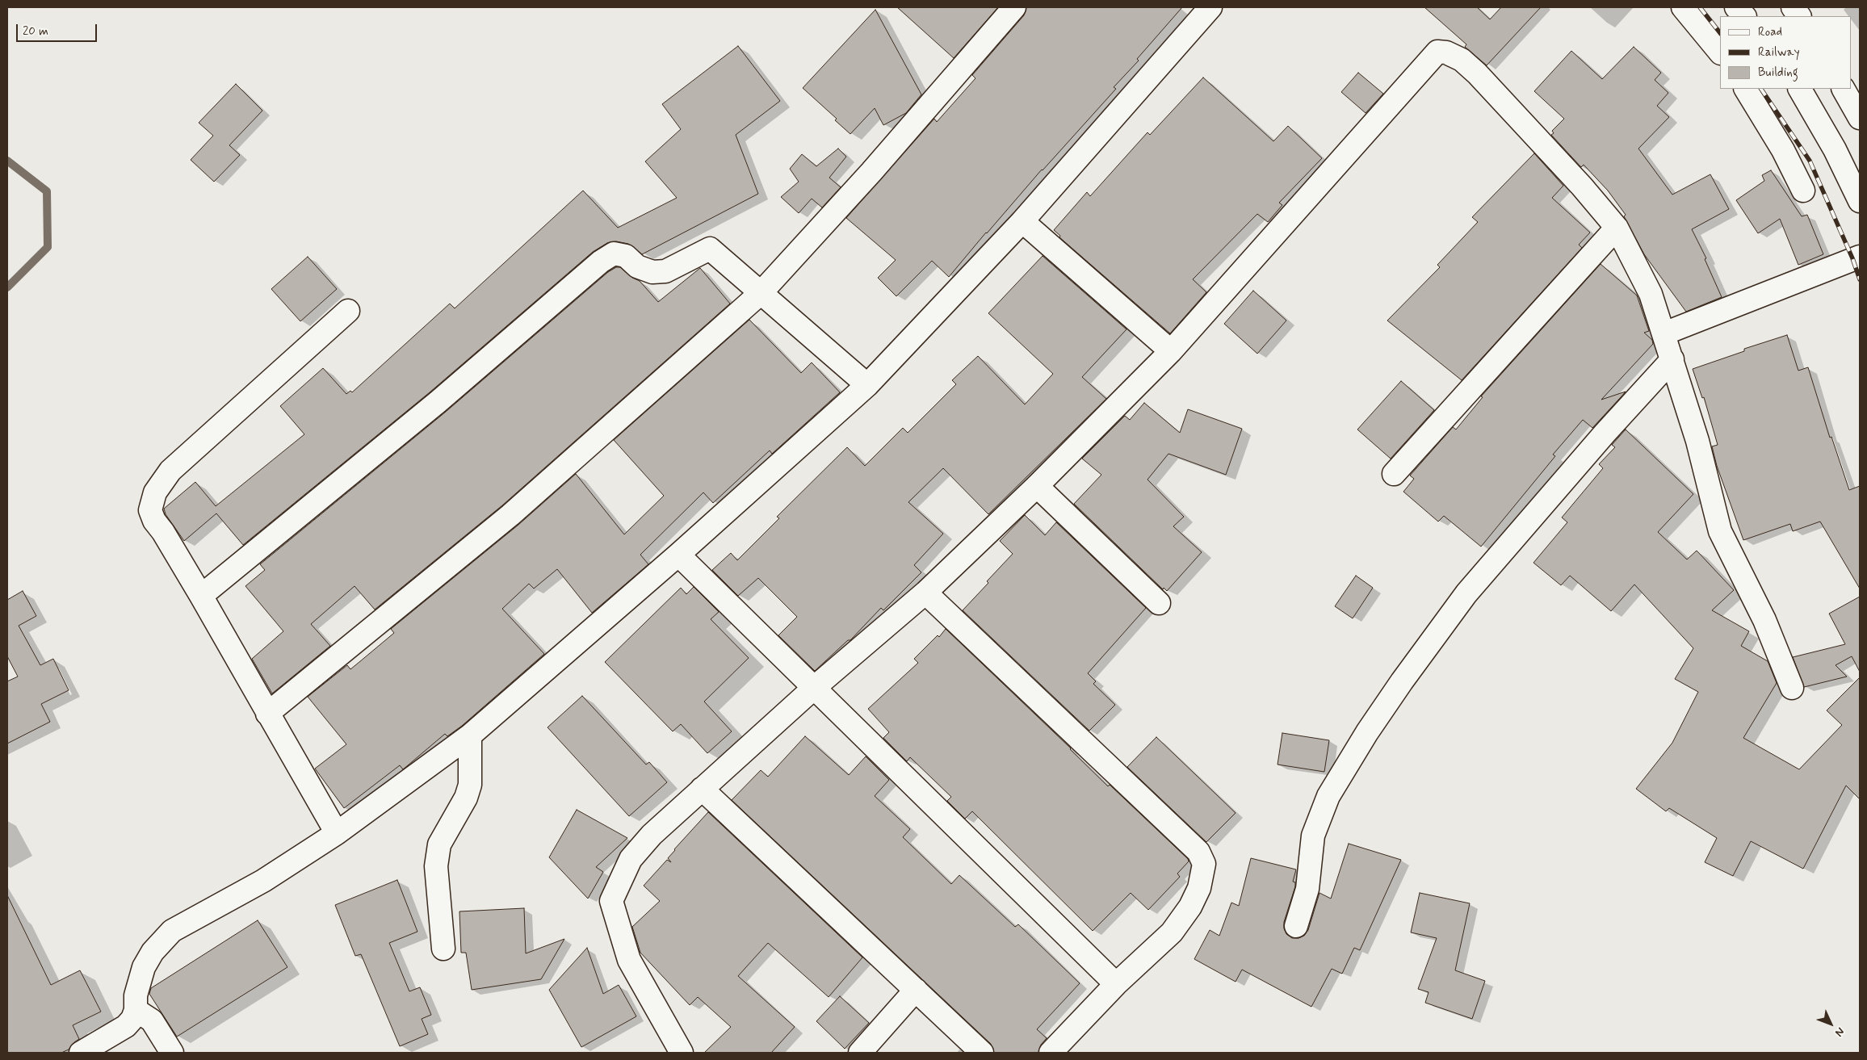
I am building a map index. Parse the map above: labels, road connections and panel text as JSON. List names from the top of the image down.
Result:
{
  "legend": ["Road", "Railway", "Building"],
  "scale_bar": "20 m",
  "north": "bottom right"
}
